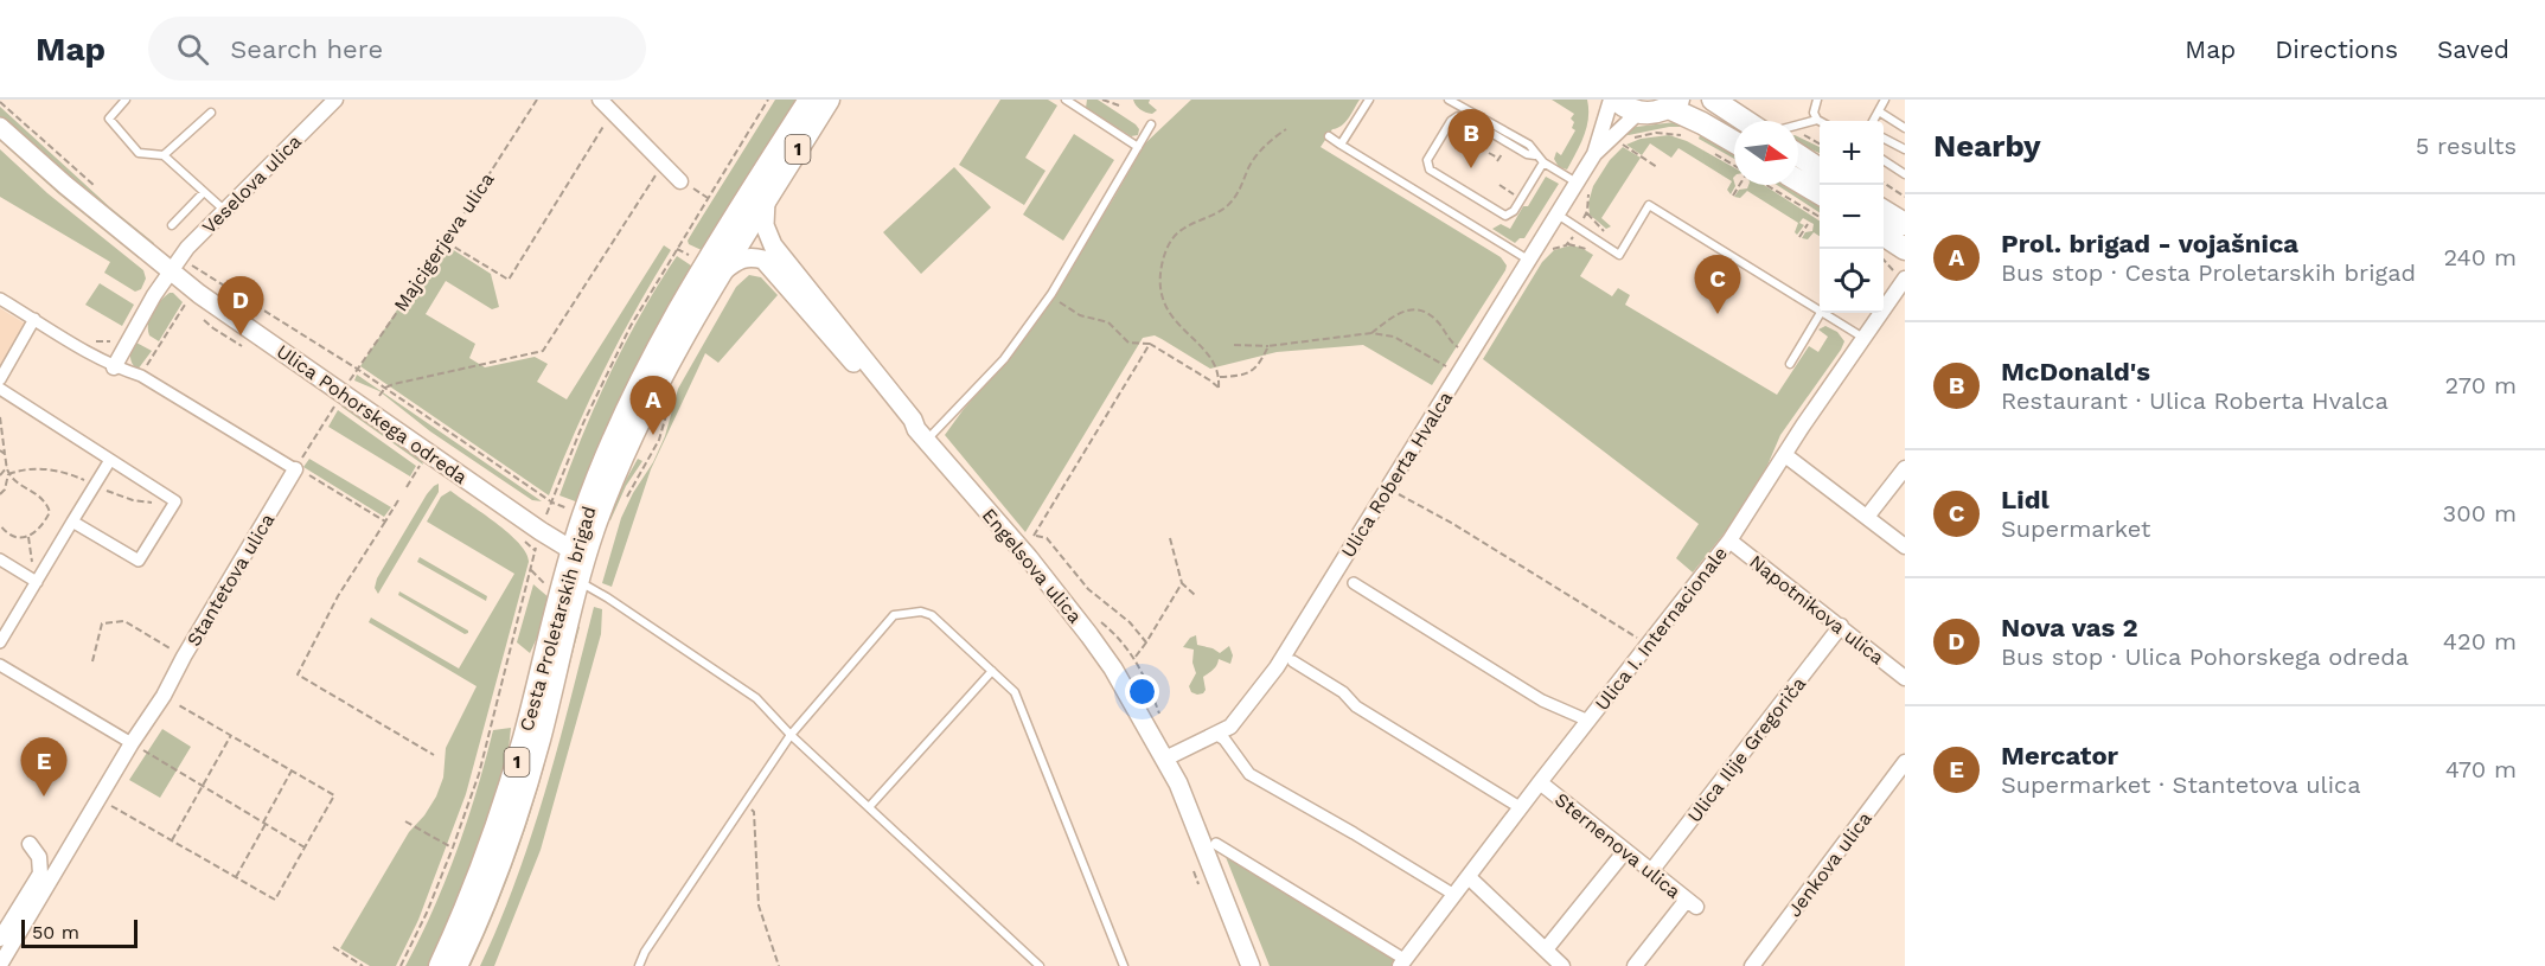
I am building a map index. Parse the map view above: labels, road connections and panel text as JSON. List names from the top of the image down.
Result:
{
  "streets": {
    "main road": ["1", "Cesta Proletarskih brigad"],
    "street": [
      "Veselova ulica",
      "Ulica Pohorskega odreda",
      "Ulica Roberta Hvalca",
      "Engelsova ulica",
      "Stantetova ulica",
      "Napotnikova ulica",
      "Ulica I. Internacionale",
      "Ulica Ilije Gregoriča",
      "Sternenova ulica",
      "Jenkova ulica"
    ],
    "path": ["Majcigerjeva ulica"]
  },
  "crossings": [
    ["Veselova ulica", "Ulica Pohorskega odreda"],
    ["Ulica Pohorskega odreda", "Cesta Proletarskih brigad"],
    ["Ulica Roberta Hvalca", "Engelsova ulica"],
    ["Engelsova ulica", "Cesta Proletarskih brigad"],
    ["Napotnikova ulica", "Ulica I. Internacionale"],
    ["Napotnikova ulica", "Ulica Ilije Gregoriča"],
    ["Ulica I. Internacionale", "Sternenova ulica"],
    ["Ulica Ilije Gregoriča", "Sternenova ulica"]
  ],
  "scale_bar": "50 m",
  "north": "right",
  "page": {
    "header": "Map",
    "search": "Search here",
    "nav": ["Map", "Directions", "Saved"],
    "heading": ["Nearby", "5 results"],
    "pins": [
      "B",
      "C",
      "D",
      "A",
      "E"
    ],
    "map_buttons": ["+", "−"],
    "list": [
      {
        "mark": "A",
        "name": "Prol. brigad - vojašnica",
        "note": "Bus stop · Cesta Proletarskih brigad",
        "value": "240 m"
      },
      {
        "mark": "B",
        "name": "McDonald's",
        "note": "Restaurant · Ulica Roberta Hvalca",
        "value": "270 m"
      },
      {
        "mark": "C",
        "name": "Lidl",
        "note": "Supermarket",
        "value": "300 m"
      },
      {
        "mark": "D",
        "name": "Nova vas 2",
        "note": "Bus stop · Ulica Pohorskega odreda",
        "value": "420 m"
      },
      {
        "mark": "E",
        "name": "Mercator",
        "note": "Supermarket · Stantetova ulica",
        "value": "470 m"
      }
    ],
    "scale": "50 m"
  }
}
